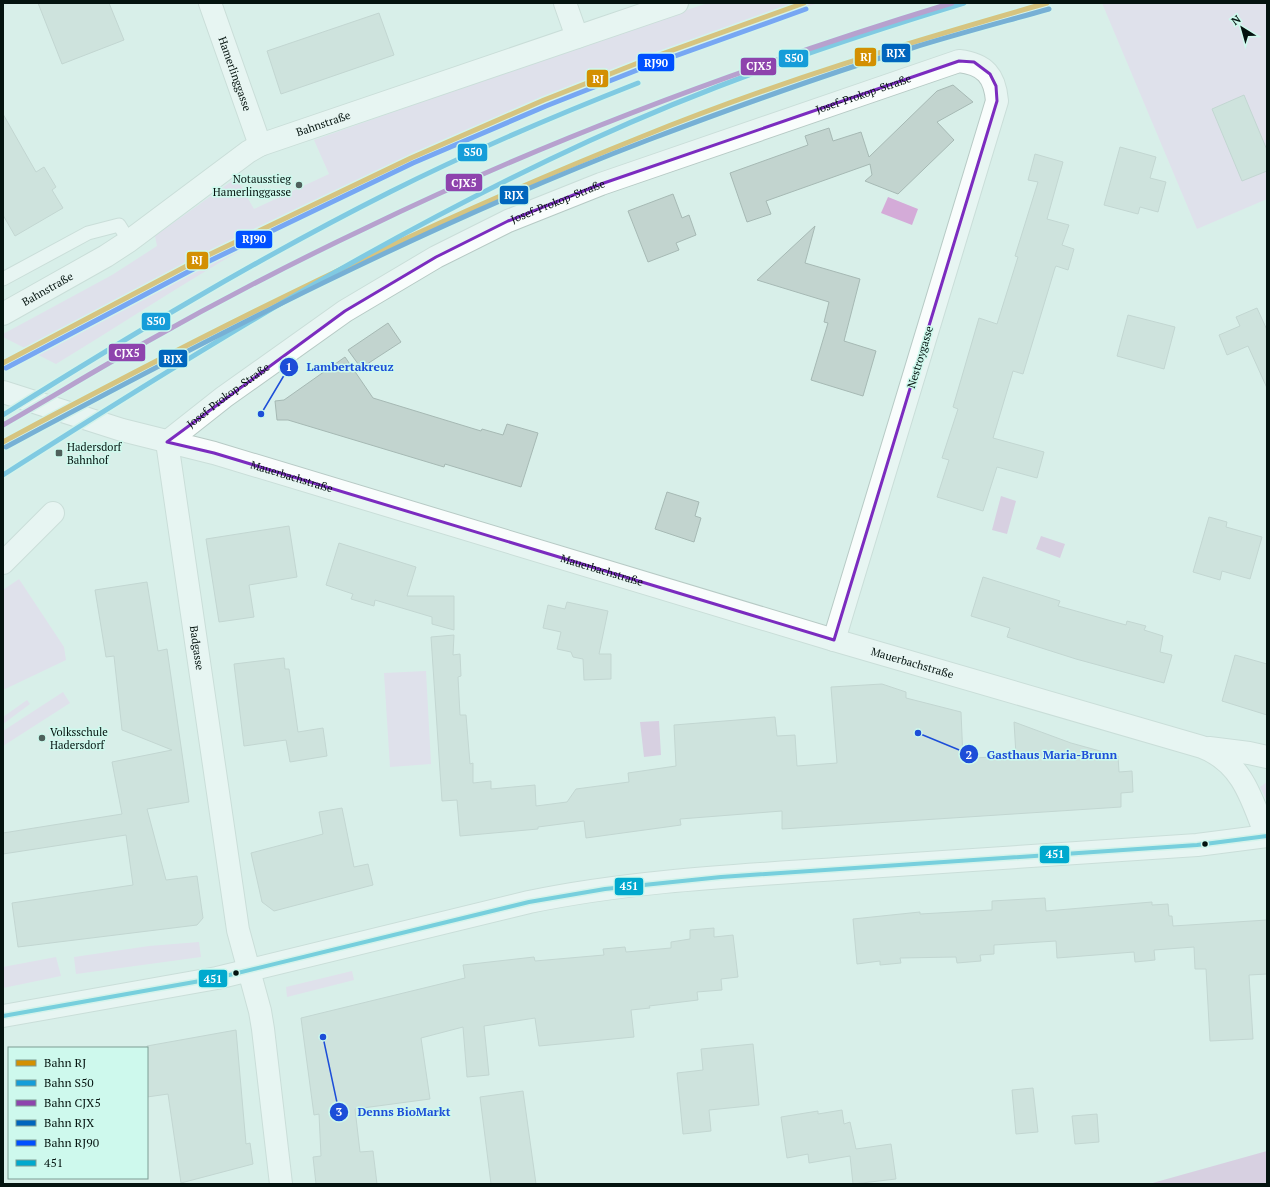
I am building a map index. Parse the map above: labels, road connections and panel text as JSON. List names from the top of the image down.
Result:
{
  "streets": {
    "main road": [
      "Hamerlinggasse",
      "Josef-Prokop-Straße",
      "Bahnstraße",
      "Nestroygasse",
      "Mauerbachstraße",
      "Badgasse"
    ]
  },
  "crossings": [
    ["Hamerlinggasse", "Bahnstraße"],
    ["Josef-Prokop-Straße", "Nestroygasse"],
    ["Josef-Prokop-Straße", "Mauerbachstraße"],
    ["Josef-Prokop-Straße", "Badgasse"],
    ["Nestroygasse", "Mauerbachstraße"],
    ["Mauerbachstraße", "Badgasse"]
  ],
  "places": {
    "other": [
      "Notausstieg Hamerlinggasse",
      "Lambertakreuz",
      "Gasthaus Maria-Brunn",
      "Volksschule Hadersdorf",
      "Denns BioMarkt"
    ],
    "transit": ["Hadersdorf Bahnhof"]
  },
  "lines": [
    "rail line RJ",
    "rail line S50",
    "rail line CJX5",
    "rail line RJX",
    "rail line RJ90",
    "transit line 451"
  ],
  "legend": [
    "Bahn RJ",
    "Bahn S50",
    "Bahn CJX5",
    "Bahn RJX",
    "Bahn RJ90",
    "451"
  ],
  "north": "top left"
}
